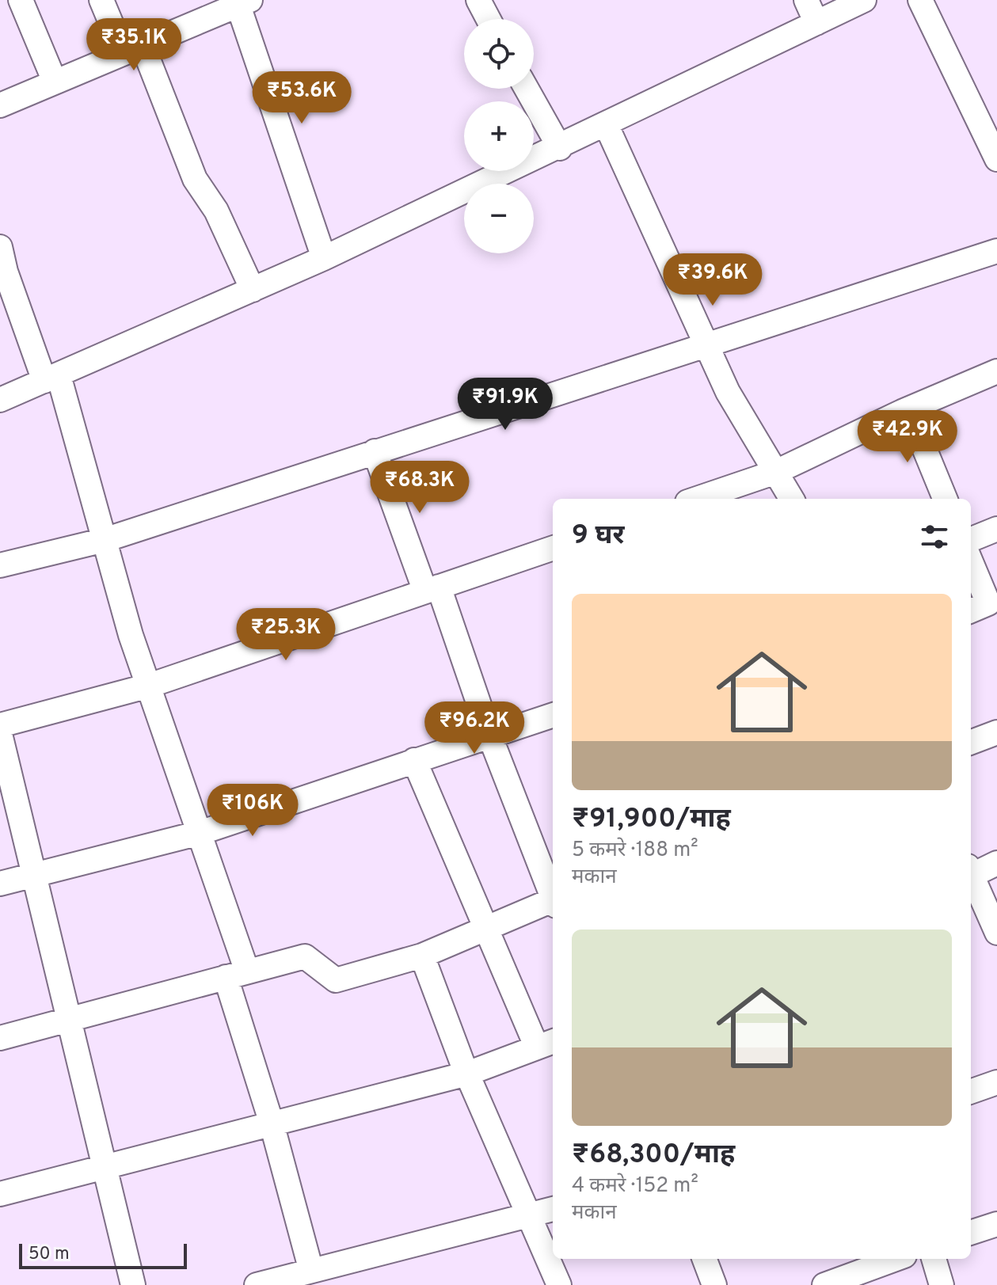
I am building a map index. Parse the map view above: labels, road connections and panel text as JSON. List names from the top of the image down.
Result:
{
  "scale_bar": "50 m",
  "page": {
    "price": [
      "₹35.1K",
      "₹53.6K",
      "₹39.6K",
      "₹91.9K",
      "₹42.9K",
      "₹68.3K",
      "₹25.3K",
      "₹96.2K",
      "₹106K"
    ],
    "map_buttons": ["+", "−"],
    "heading": "9 घर",
    "list": [
      {
        "name": "₹91,900/माह",
        "note": "5 कमरे · 188 m² · मकान"
      },
      {
        "name": "₹68,300/माह",
        "note": "4 कमरे · 152 m² · मकान"
      }
    ],
    "scale": "50 m"
  }
}
